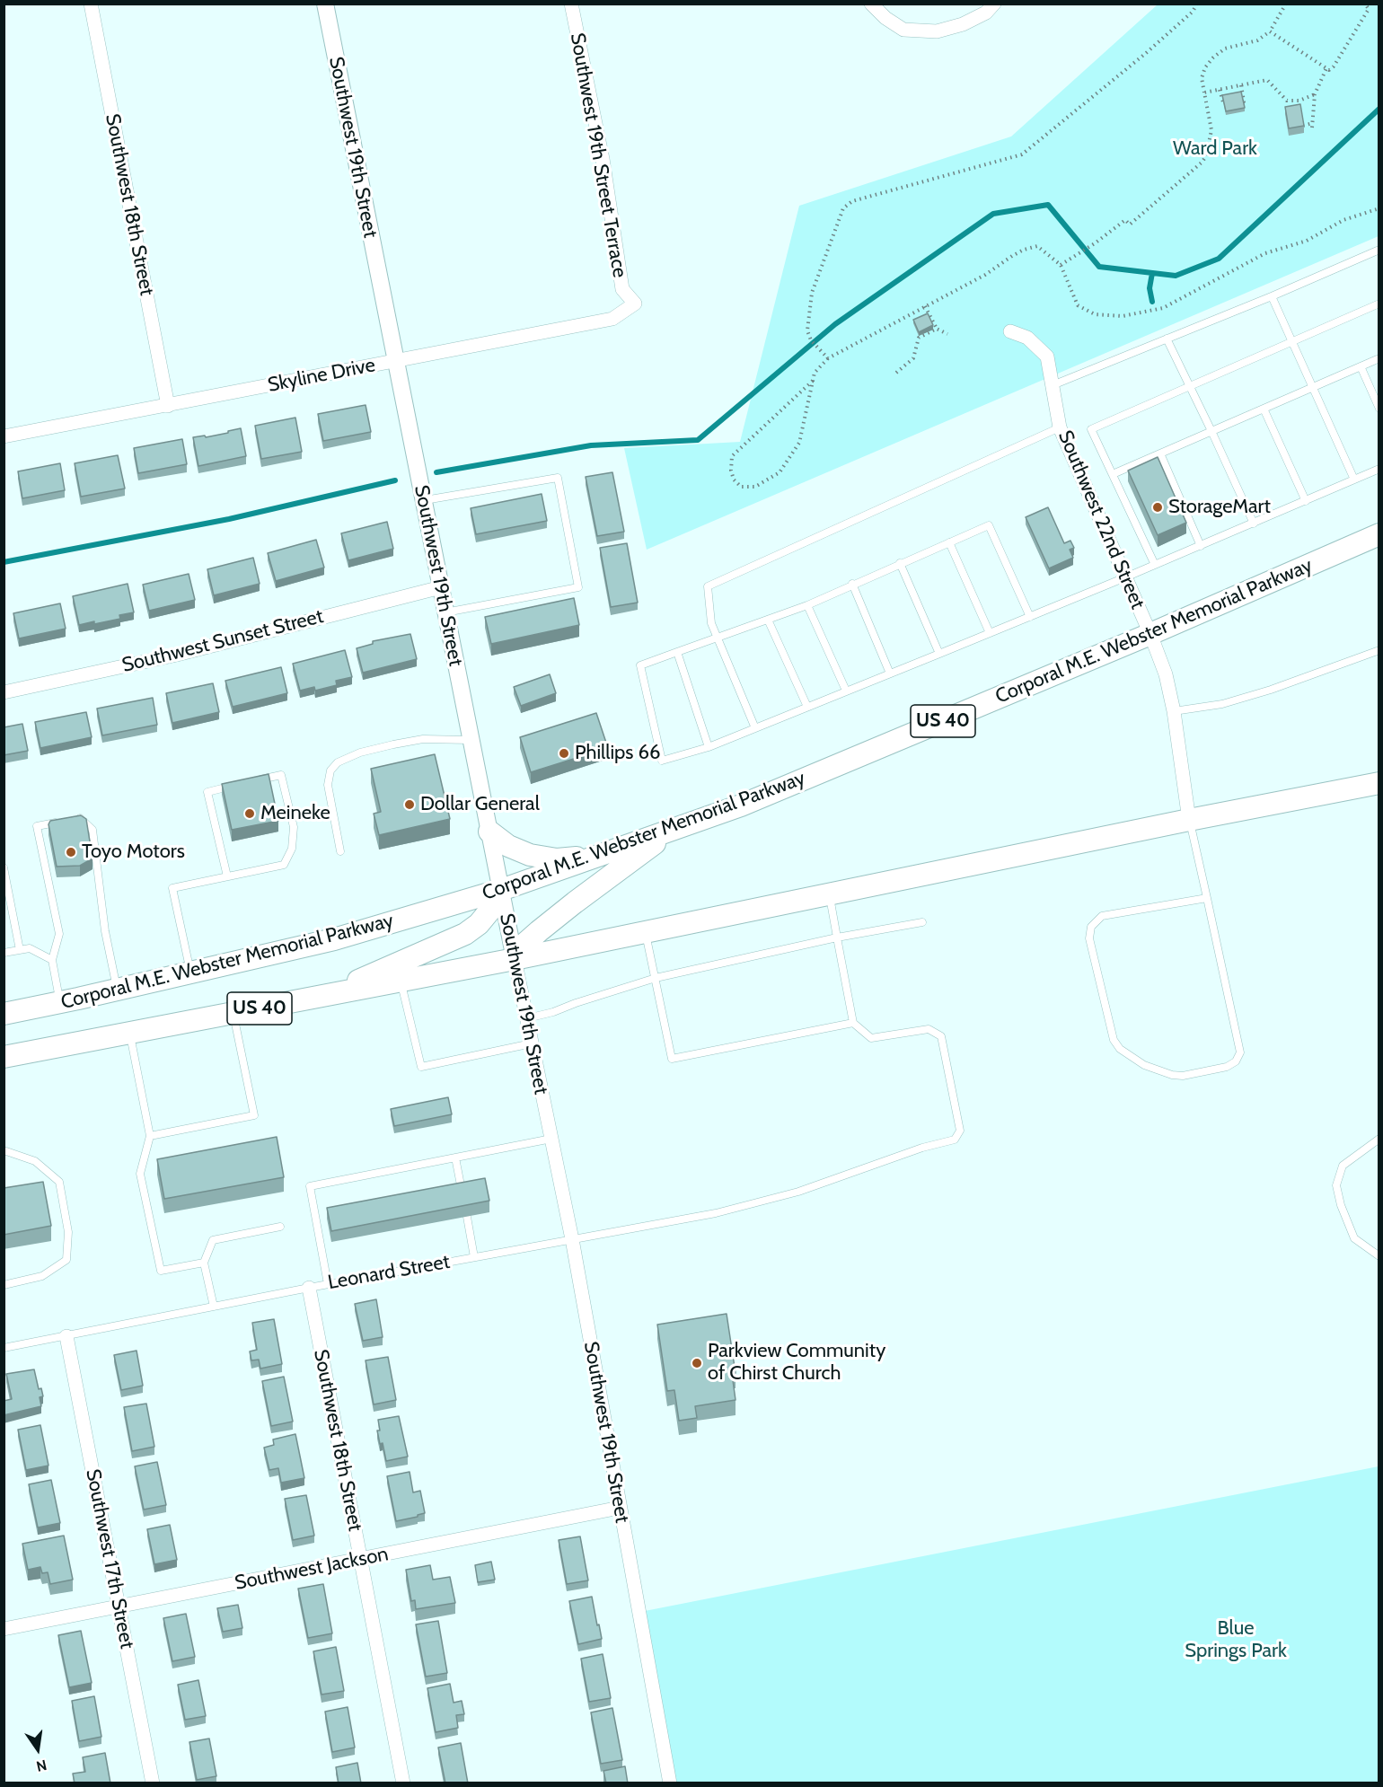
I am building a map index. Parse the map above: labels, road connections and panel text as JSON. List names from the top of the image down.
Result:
{
  "streets": {
    "main road": ["Corporal M.E. Webster Memorial Parkway", "US 40"],
    "street": [
      "Southwest 19th Street",
      "Southwest 19th Street Terrace",
      "Southwest 18th Street",
      "Skyline Drive",
      "Southwest 22nd Street",
      "Southwest Sunset Street",
      "Southwest 17th Street",
      "Southwest Jackson"
    ],
    "lane": ["Leonard Street"]
  },
  "crossings": [
    ["Southwest 19th Street", "Skyline Drive"],
    ["Southwest 19th Street", "Corporal M.E. Webster Memorial Parkway"],
    ["Southwest 19th Street", "Southwest Sunset Street"],
    ["Southwest 19th Street", "US 40"],
    ["Southwest 19th Street", "Leonard Street"],
    ["Southwest 19th Street", "Southwest Jackson"],
    ["Southwest 19th Street Terrace", "Skyline Drive"],
    ["Southwest 18th Street", "Skyline Drive"],
    ["Southwest 18th Street", "Leonard Street"],
    ["Southwest 18th Street", "Southwest Jackson"],
    ["Southwest 22nd Street", "Corporal M.E. Webster Memorial Parkway"],
    ["Southwest 22nd Street", "US 40"],
    ["Leonard Street", "Southwest 17th Street"],
    ["Southwest 17th Street", "Southwest Jackson"]
  ],
  "parks": ["Ward Park", "Blue Springs Park"],
  "places": [
    "StorageMart",
    "Phillips 66",
    "Dollar General",
    "Meineke",
    "Toyo Motors",
    "Parkview Community of Chirst Church"
  ],
  "north": "bottom"
}
